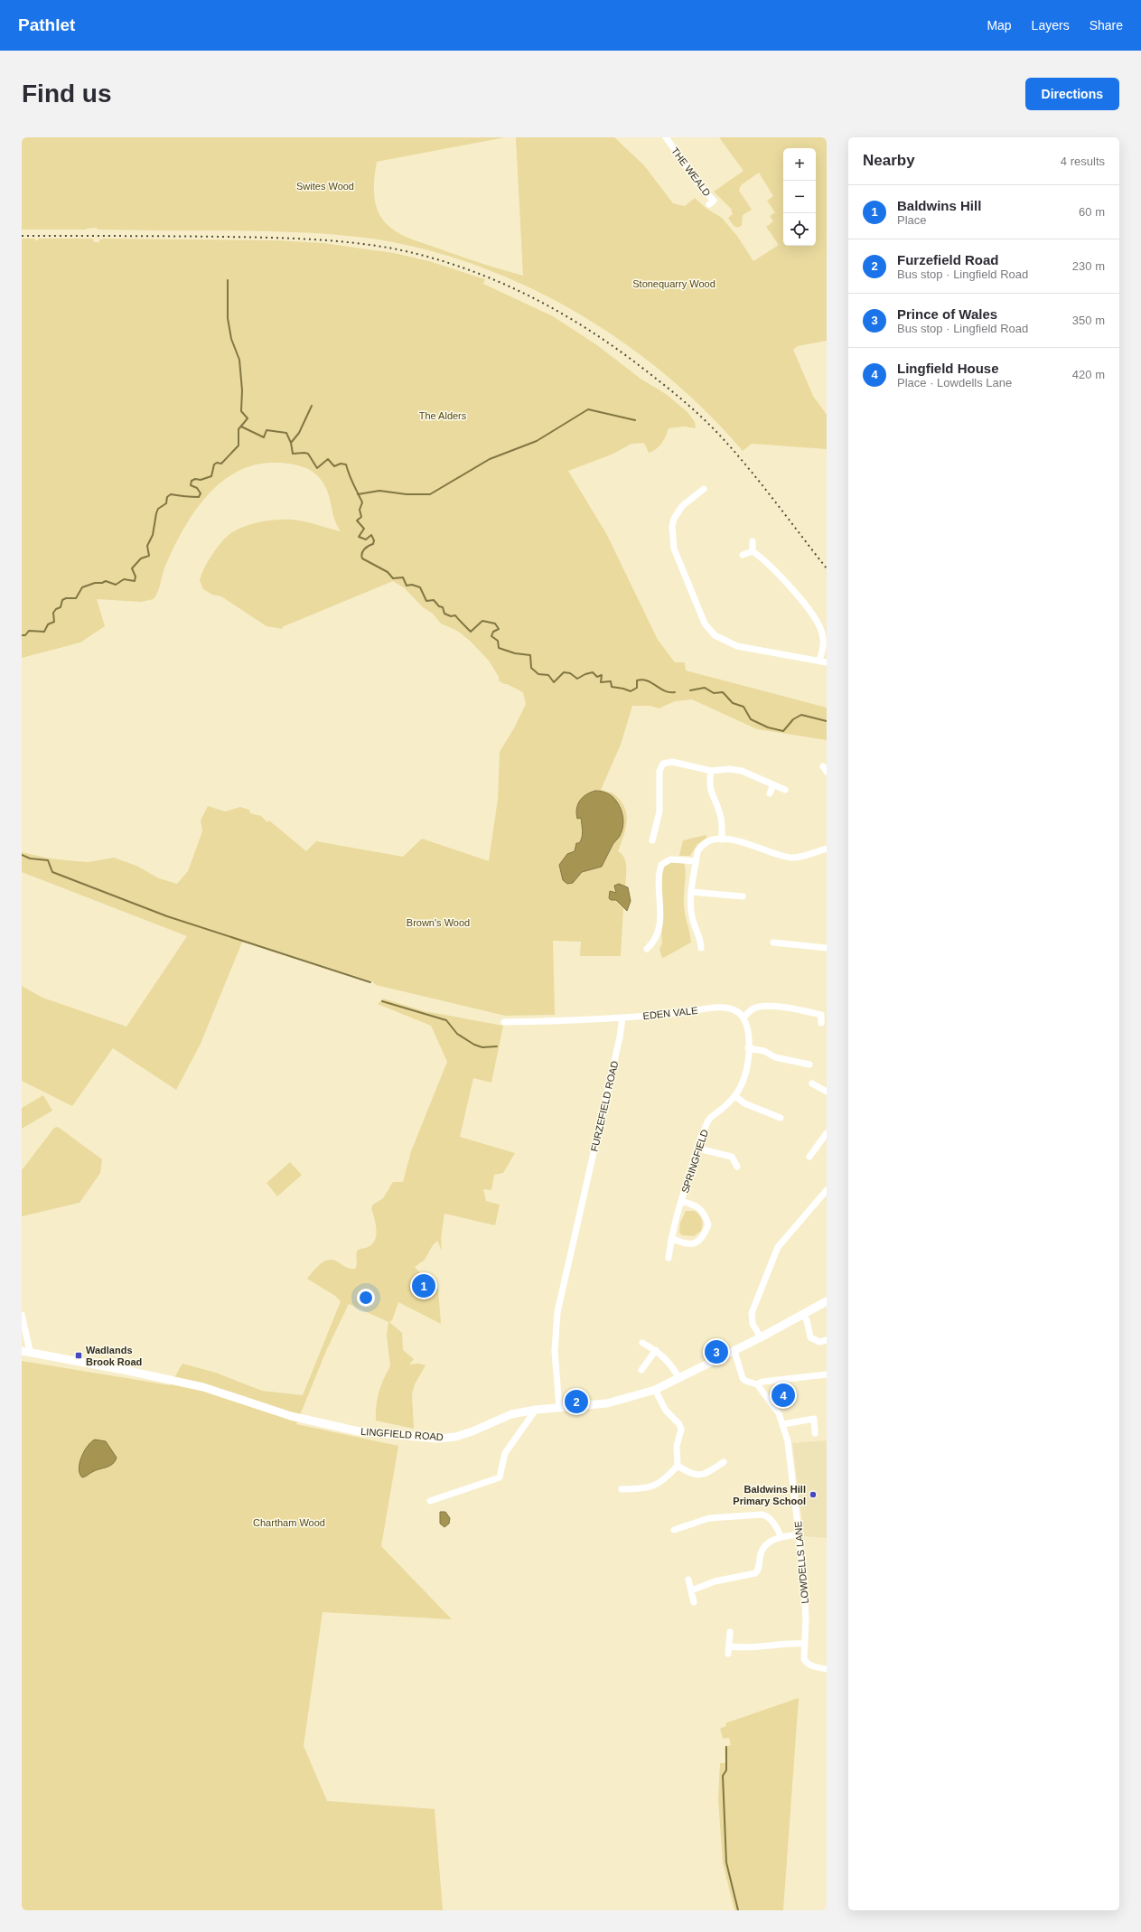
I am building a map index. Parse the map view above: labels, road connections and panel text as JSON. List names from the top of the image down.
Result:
{
  "streets": {
    "street": [
      "THE WEALD",
      "EDEN VALE",
      "FURZEFIELD ROAD",
      "SPRINGFIELD",
      "LINGFIELD ROAD",
      "LOWDELLS LANE"
    ]
  },
  "crossings": [
    ["EDEN VALE", "FURZEFIELD ROAD"],
    ["EDEN VALE", "SPRINGFIELD"],
    ["FURZEFIELD ROAD", "LINGFIELD ROAD"],
    ["LINGFIELD ROAD", "LOWDELLS LANE"]
  ],
  "parks": [
    "Swites Wood",
    "Stonequarry Wood",
    "The Alders",
    "Brown's Wood",
    "Chartham Wood"
  ],
  "places": {
    "transit": ["Wadlands Brook Road"],
    "other": ["Baldwins Hill Primary School"]
  },
  "page": {
    "header": "Pathlet",
    "nav": ["Map", "Layers", "Share"],
    "buttons": "Directions",
    "title": "Find us",
    "heading": ["Nearby", "4 results"],
    "map_buttons": ["+", "−"],
    "list": [
      {
        "mark": "1",
        "name": "Baldwins Hill",
        "note": "Place",
        "value": "60 m"
      },
      {
        "mark": "2",
        "name": "Furzefield Road",
        "note": "Bus stop · Lingfield Road",
        "value": "230 m"
      },
      {
        "mark": "3",
        "name": "Prince of Wales",
        "note": "Bus stop · Lingfield Road",
        "value": "350 m"
      },
      {
        "mark": "4",
        "name": "Lingfield House",
        "note": "Place · Lowdells Lane",
        "value": "420 m"
      }
    ],
    "pins": [
      "1",
      "3",
      "4",
      "2"
    ]
  }
}
